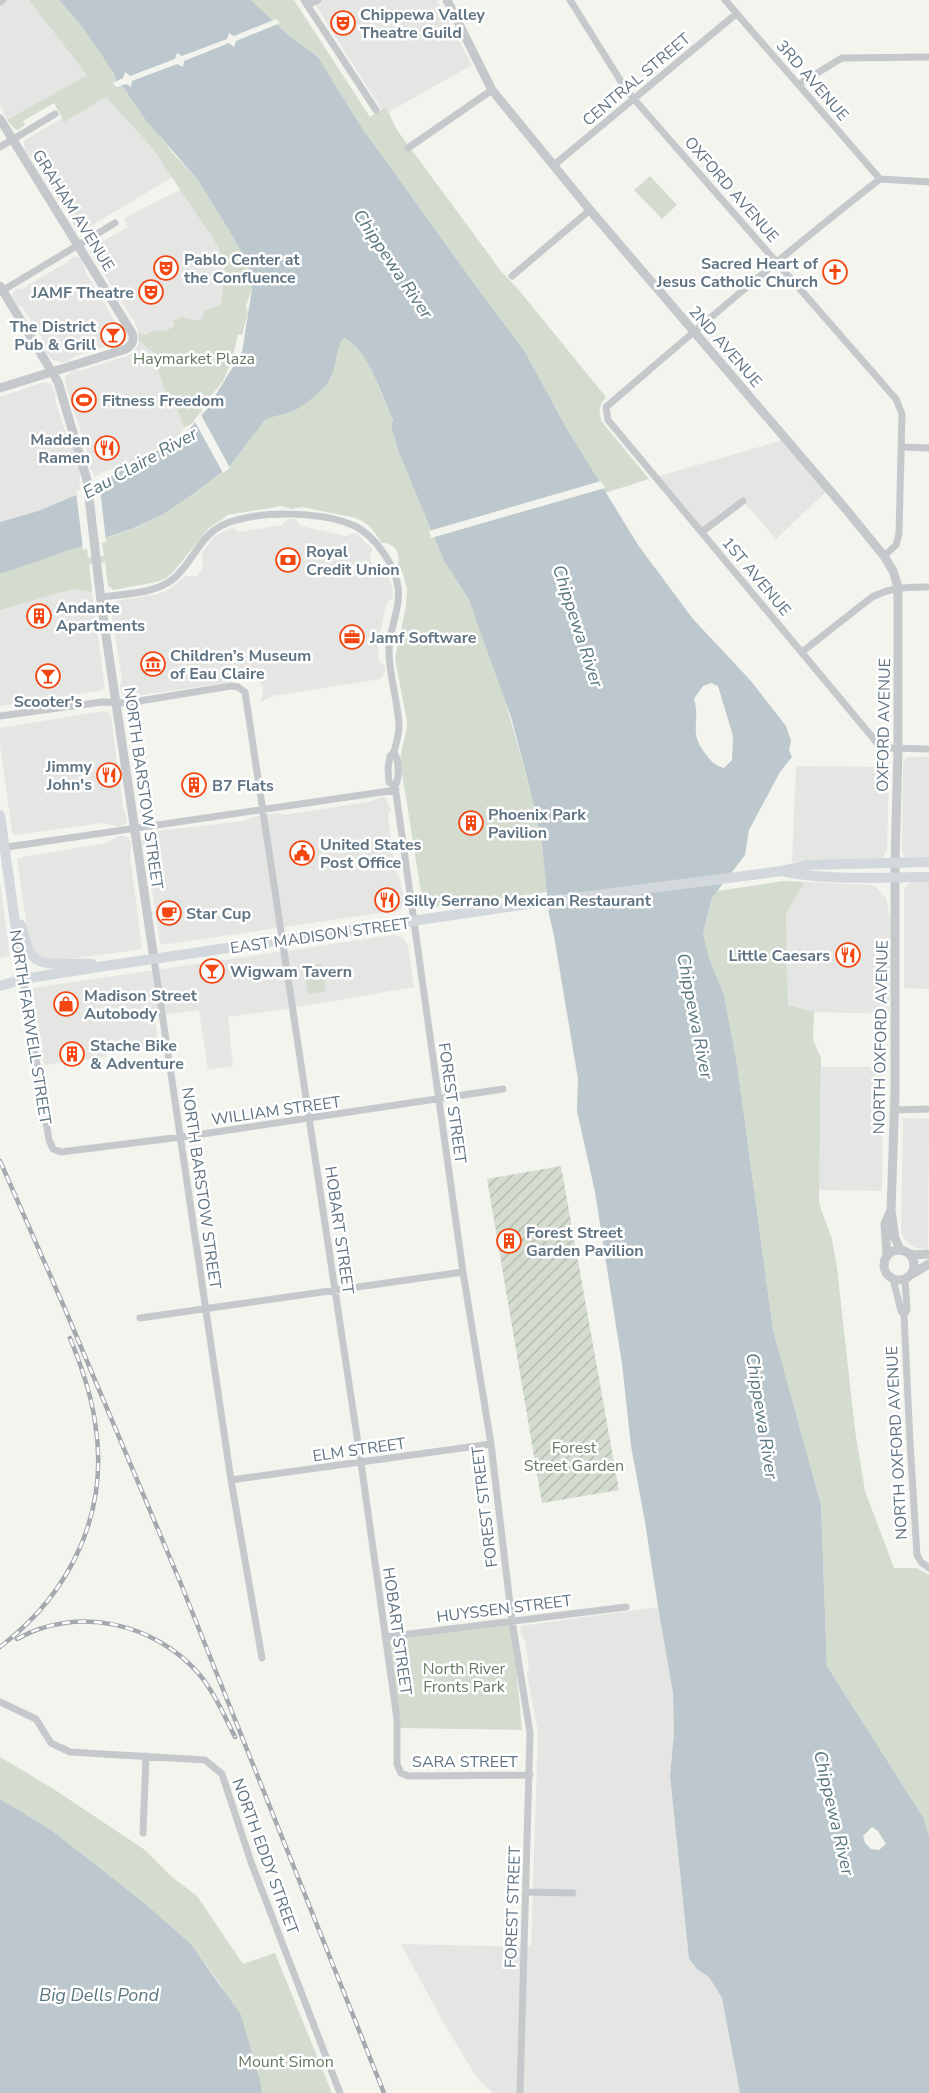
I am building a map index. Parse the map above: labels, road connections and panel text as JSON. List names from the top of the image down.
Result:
{
  "streets": {
    "main road": ["EAST MADISON STREET", "NORTH FARWELL STREET"],
    "street": [
      "CENTRAL STREET",
      "3RD AVENUE",
      "OXFORD AVENUE",
      "GRAHAM AVENUE",
      "2ND AVENUE",
      "1ST AVENUE",
      "NORTH BARSTOW STREET",
      "NORTH OXFORD AVENUE",
      "FOREST STREET",
      "WILLIAM STREET",
      "HOBART STREET",
      "ELM STREET",
      "HUYSSEN STREET",
      "SARA STREET",
      "NORTH EDDY STREET"
    ]
  },
  "crossings": [
    ["CENTRAL STREET", "3RD AVENUE"],
    ["CENTRAL STREET", "OXFORD AVENUE"],
    ["CENTRAL STREET", "2ND AVENUE"],
    ["OXFORD AVENUE", "2ND AVENUE"],
    ["OXFORD AVENUE", "1ST AVENUE"],
    ["OXFORD AVENUE", "NORTH OXFORD AVENUE"],
    ["GRAHAM AVENUE", "NORTH BARSTOW STREET"],
    ["2ND AVENUE", "1ST AVENUE"],
    ["NORTH BARSTOW STREET", "EAST MADISON STREET"],
    ["NORTH BARSTOW STREET", "FOREST STREET"],
    ["NORTH BARSTOW STREET", "WILLIAM STREET"],
    ["NORTH BARSTOW STREET", "HOBART STREET"],
    ["NORTH BARSTOW STREET", "ELM STREET"],
    ["EAST MADISON STREET", "NORTH FARWELL STREET"],
    ["EAST MADISON STREET", "FOREST STREET"],
    ["EAST MADISON STREET", "HOBART STREET"],
    ["NORTH FARWELL STREET", "WILLIAM STREET"],
    ["FOREST STREET", "WILLIAM STREET"],
    ["FOREST STREET", "ELM STREET"],
    ["FOREST STREET", "HUYSSEN STREET"],
    ["FOREST STREET", "SARA STREET"],
    ["WILLIAM STREET", "HOBART STREET"],
    ["HOBART STREET", "ELM STREET"],
    ["HOBART STREET", "HUYSSEN STREET"],
    ["HOBART STREET", "SARA STREET"]
  ],
  "water": ["Chippewa River", "Eau Claire River", "Big Dells Pond"],
  "parks": [
    "Haymarket Plaza",
    "Forest Street Garden",
    "North River Fronts Park",
    "Mount Simon"
  ],
  "places": {
    "theatre": ["Chippewa Valley Theatre Guild", "Pablo Center at the Confluence", "JAMF Theatre"],
    "church": ["Sacred Heart of Jesus Catholic Church"],
    "bar": ["The District Pub & Grill", "Scooter's", "Wigwam Tavern"],
    "sports": ["Fitness Freedom"],
    "restaurant": [
      "Madden Ramen",
      "Jimmy John's",
      "Silly Serrano Mexican Restaurant",
      "Little Caesars"
    ],
    "bank": ["Royal Credit Union"],
    "building": [
      "Andante Apartments",
      "B7 Flats",
      "Phoenix Park Pavilion",
      "Stache Bike & Adventure",
      "Forest Street Garden Pavilion"
    ],
    "office": ["Jamf Software"],
    "museum": ["Children’s Museum of Eau Claire"],
    "public building": ["United States Post Office"],
    "cafe": ["Star Cup"],
    "shop": ["Madison Street Autobody"]
  }
}
